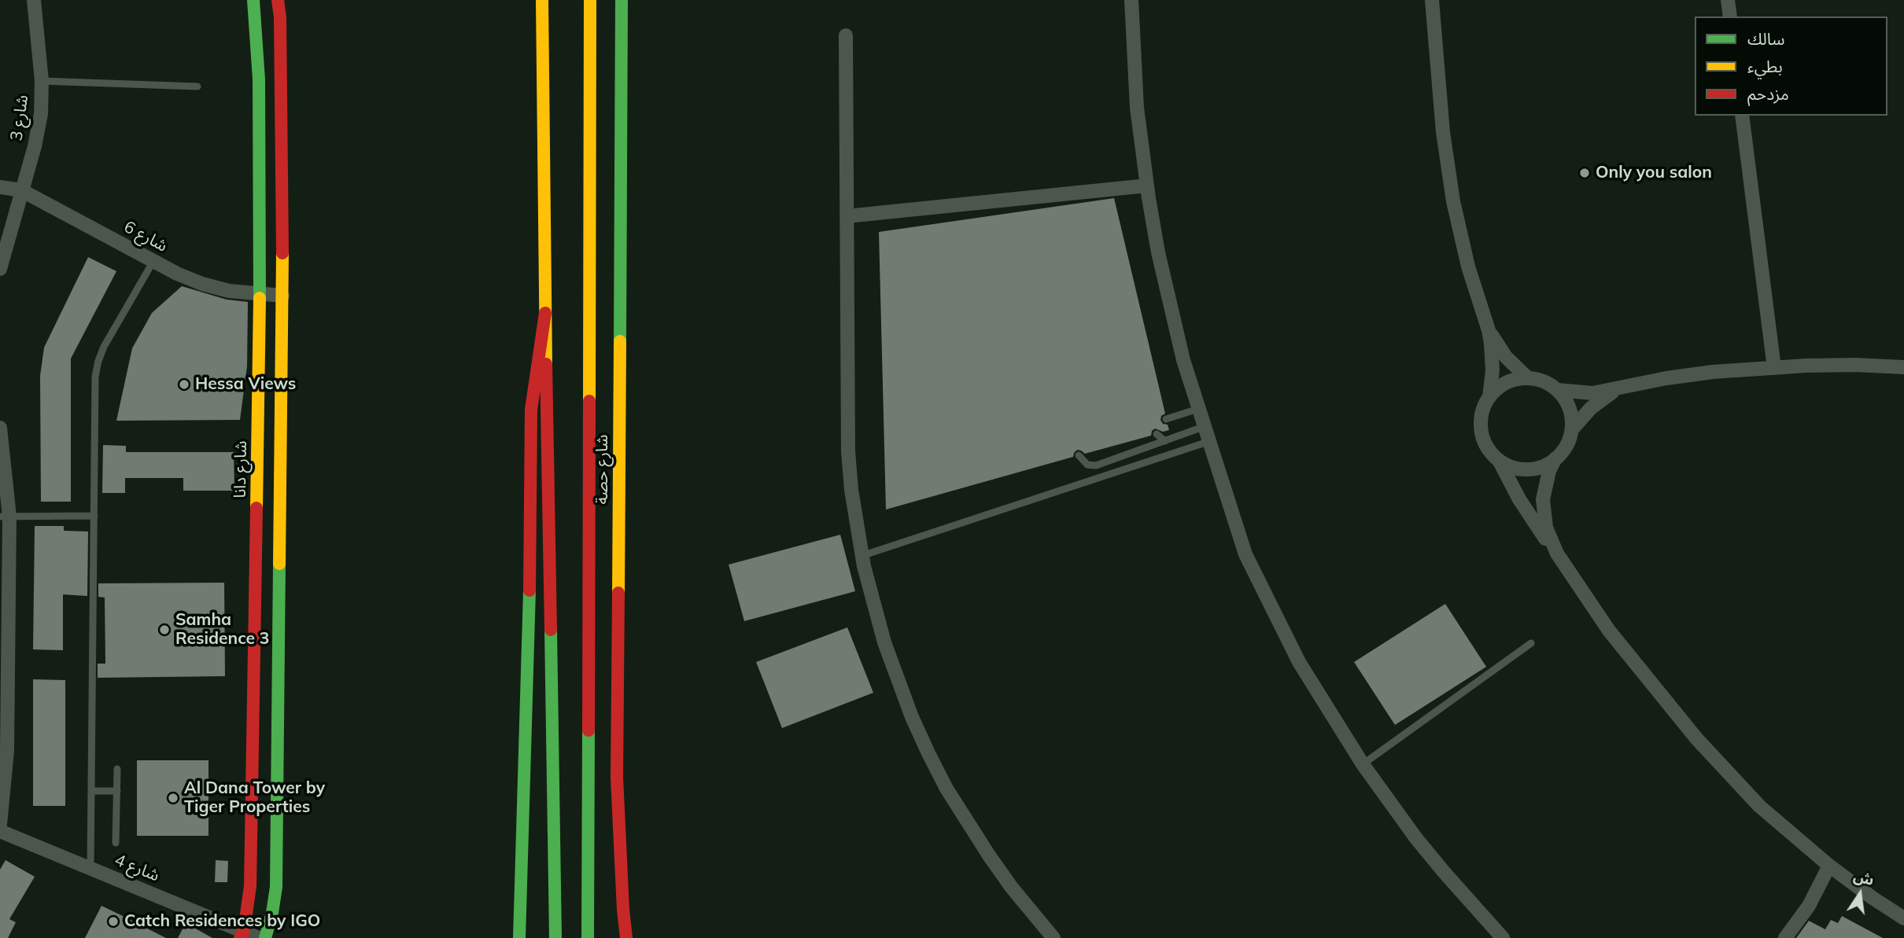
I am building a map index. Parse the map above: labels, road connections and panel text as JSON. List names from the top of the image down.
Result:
{
  "streets": {
    "main road": ["شارع دانا", "شارع حصة"],
    "street": ["شارع 3", "شارع 6", "شارع 4"]
  },
  "crossings": [
    ["شارع 3", "شارع 6"],
    ["شارع 6", "شارع دانا"],
    ["شارع دانا", "شارع 4"]
  ],
  "places": [
    "Only you salon",
    "Hessa Views",
    "Samha Residence 3",
    "Al Dana Tower by Tiger Properties",
    "Catch Residences by IGO"
  ],
  "legend": ["سالك", "بطيء", "مزدحم"],
  "north": "top"
}
